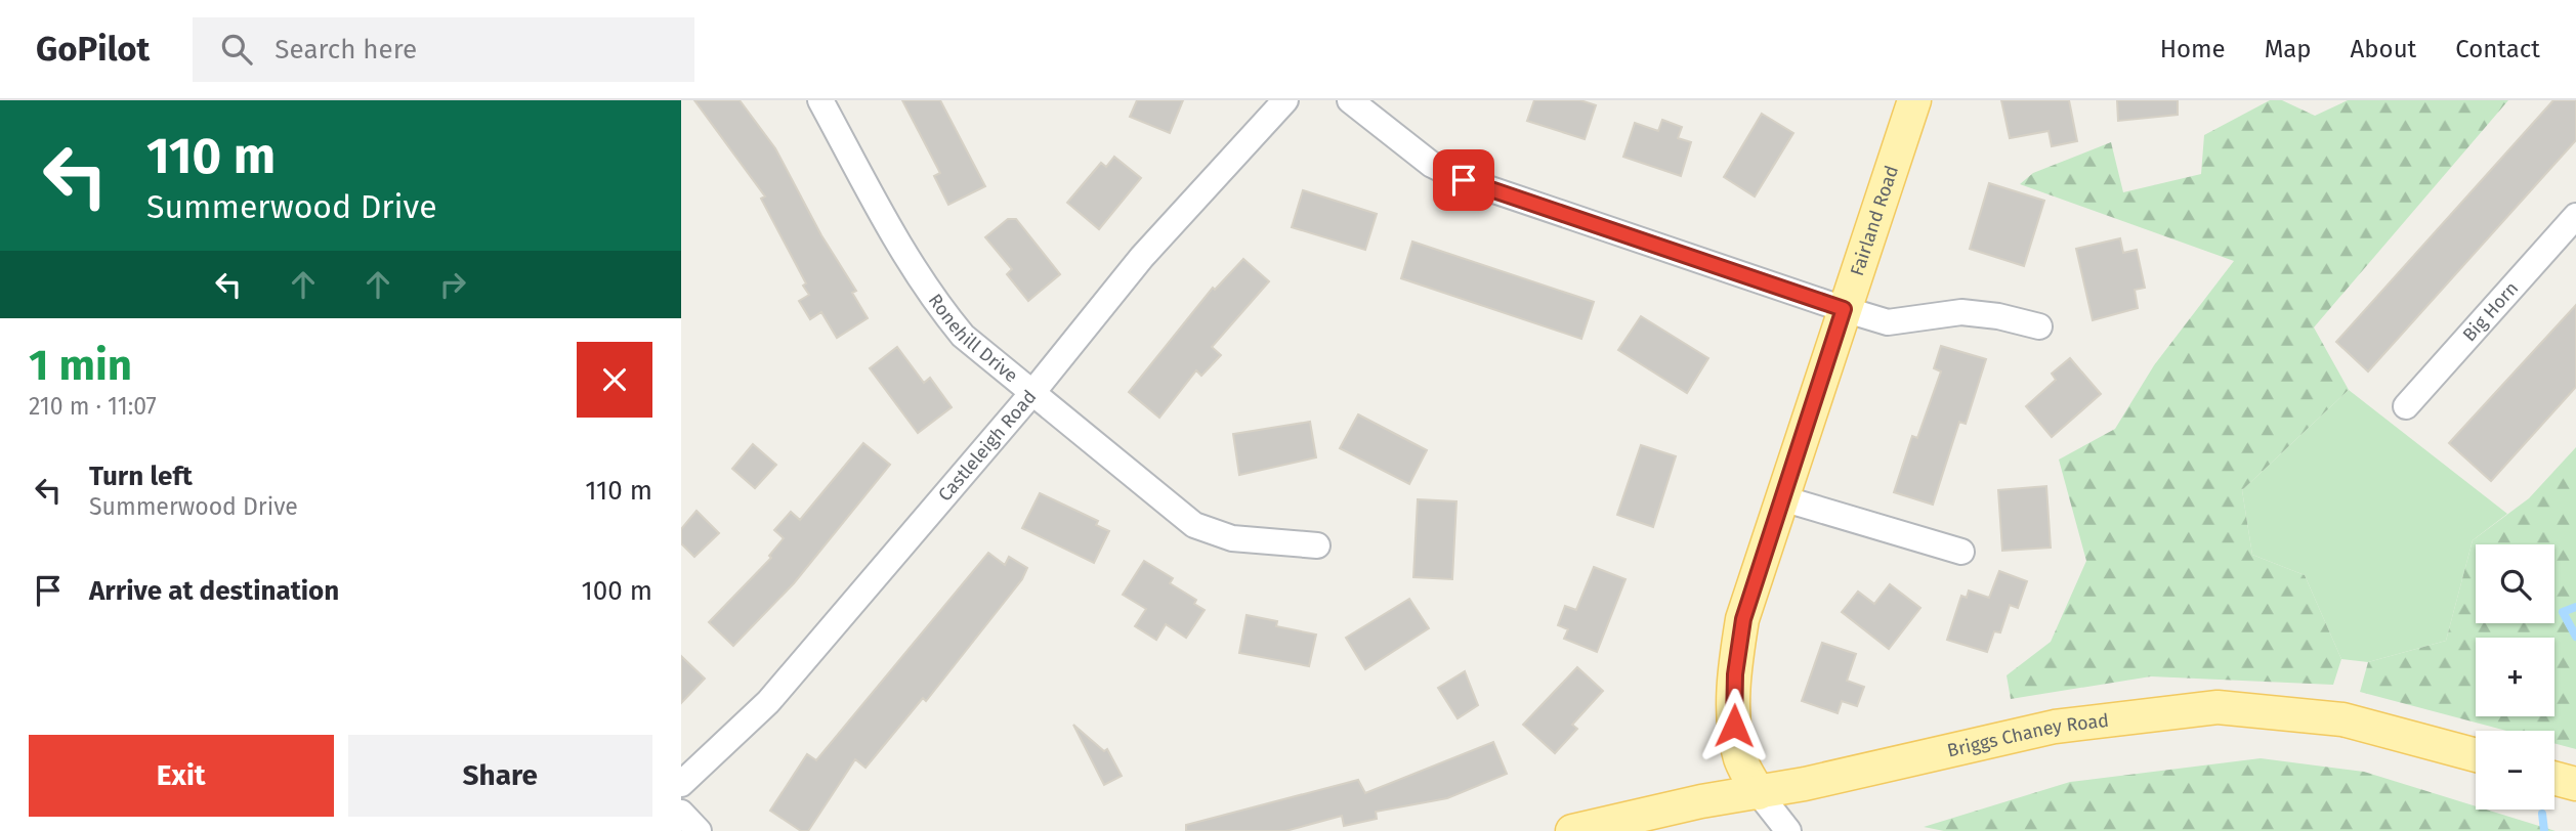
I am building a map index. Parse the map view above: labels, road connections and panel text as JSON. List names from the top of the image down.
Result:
{
  "streets": {
    "main road": ["Fairland Road", "Briggs Chaney Road"],
    "street": ["Big Horn", "Ronehill Drive", "Castleleigh Road"]
  },
  "crossings": [
    ["Fairland Road", "Briggs Chaney Road"],
    ["Ronehill Drive", "Castleleigh Road"]
  ],
  "page": {
    "header": "GoPilot",
    "search": "Search here",
    "nav": [
      "Home",
      "Map",
      "About",
      "Contact"
    ],
    "turn": ["110 m", "Summerwood Drive"],
    "heading": ["1 min", "210 m · 11:07"],
    "list": [
      {
        "name": "Turn left",
        "note": "Summerwood Drive",
        "value": "110 m"
      },
      {
        "name": "Arrive at destination",
        "value": "100 m"
      }
    ],
    "map_buttons": ["+", "−"],
    "buttons": ["Exit", "Share"]
  }
}
